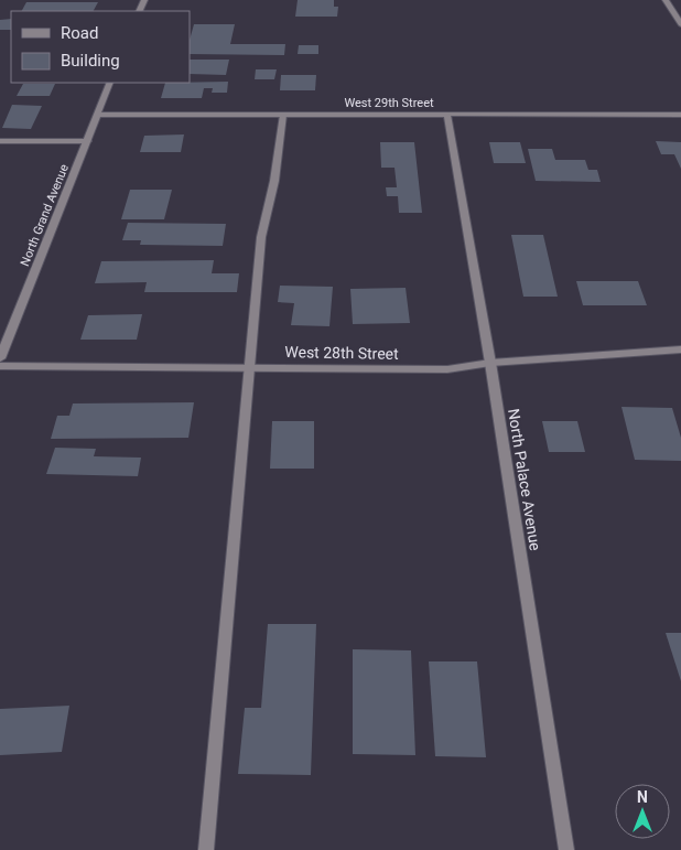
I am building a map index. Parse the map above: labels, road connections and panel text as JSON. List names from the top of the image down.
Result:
{
  "streets": {
    "street": [
      "West 29th Street",
      "North Grand Avenue",
      "West 28th Street",
      "North Palace Avenue"
    ]
  },
  "crossings": [
    ["West 29th Street", "North Grand Avenue"],
    ["West 29th Street", "North Palace Avenue"],
    ["West 28th Street", "North Palace Avenue"]
  ],
  "legend": ["Road", "Building"],
  "north": "top"
}
